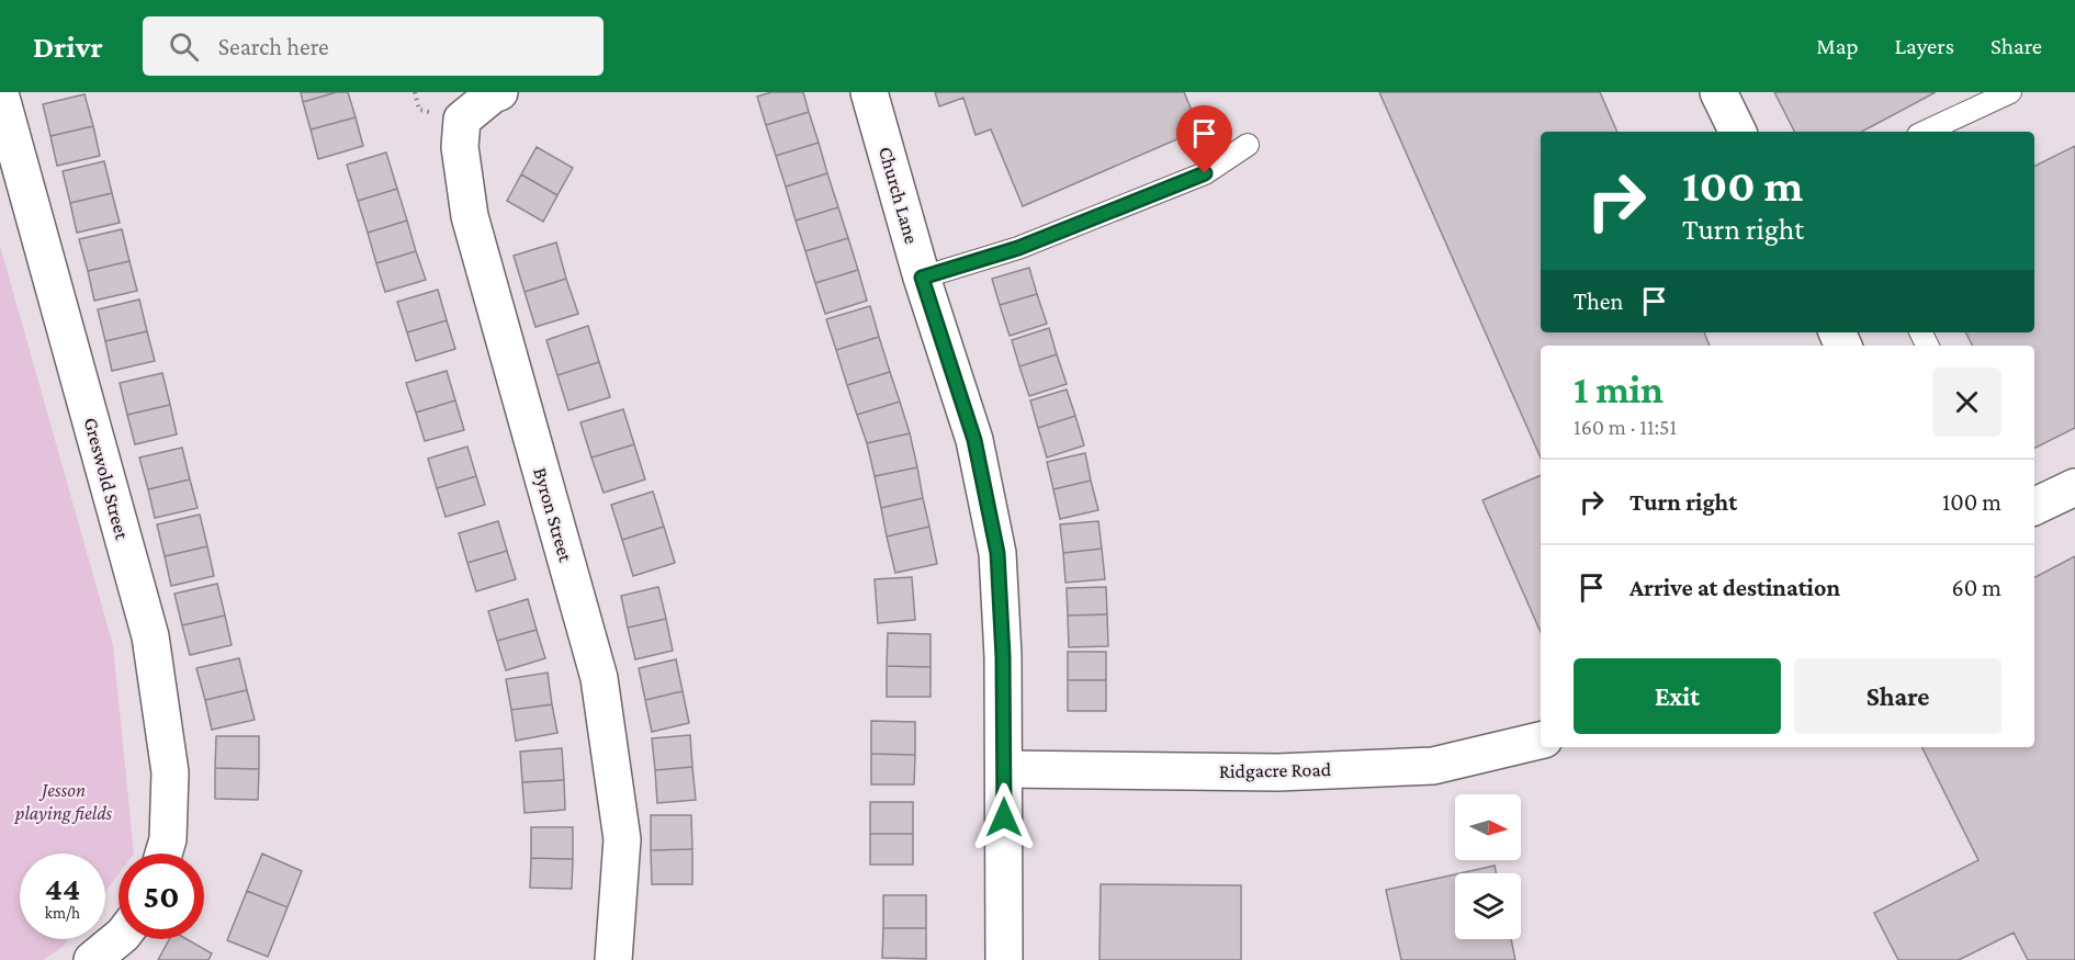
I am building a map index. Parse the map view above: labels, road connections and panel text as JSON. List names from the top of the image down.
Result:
{
  "streets": {
    "street": [
      "Church Lane",
      "Greswold Street",
      "Byron Street",
      "Ridgacre Road"
    ]
  },
  "crossings": [
    ["Church Lane", "Ridgacre Road"]
  ],
  "parks": ["Jesson playing fields"],
  "north": "right",
  "page": {
    "header": "Drivr",
    "search": "Search here",
    "nav": ["Map", "Layers", "Share"],
    "turn": ["100 m", "Turn right"],
    "then": "Then",
    "heading": ["1 min", "160 m · 11:51"],
    "list": [
      {
        "name": "Turn right",
        "value": "100 m"
      },
      {
        "name": "Arrive at destination",
        "value": "60 m"
      }
    ],
    "buttons": ["Exit", "Share"],
    "speed": "44 km/h",
    "limit": "50"
  }
}
